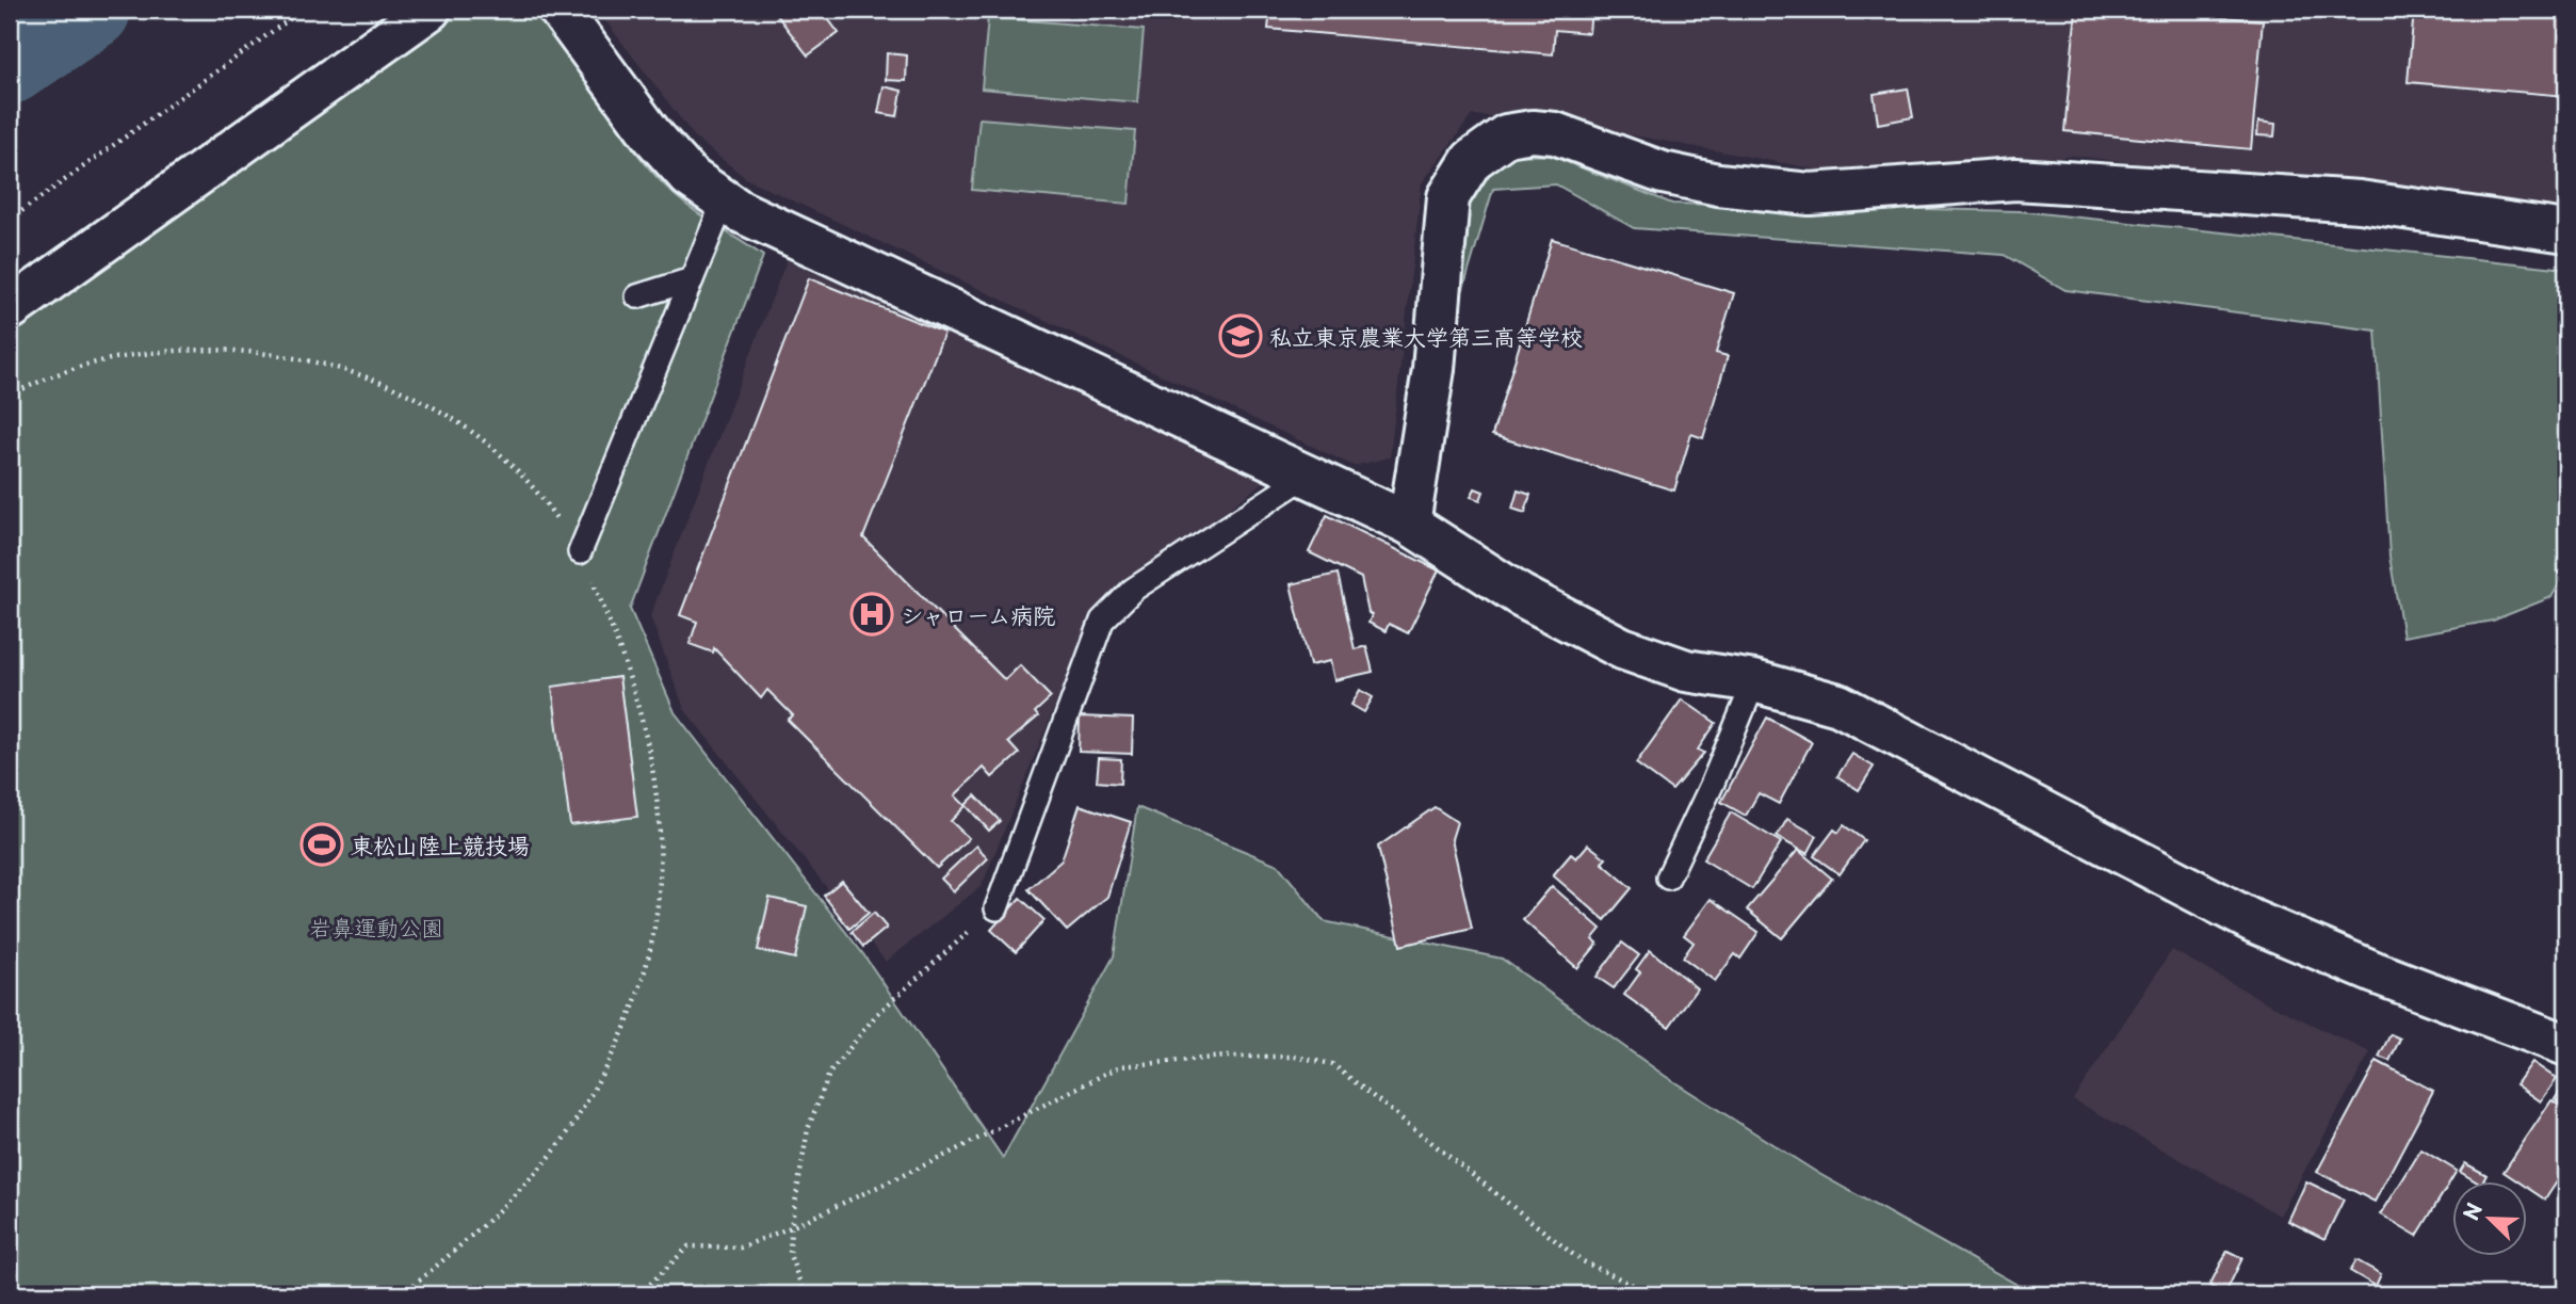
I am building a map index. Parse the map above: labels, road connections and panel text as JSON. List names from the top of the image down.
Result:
{
  "parks": ["岩鼻運動公園"],
  "places": {
    "school or university": ["私立東京農業大学第三高等学校"],
    "hospital": ["シャローム病院"],
    "sports": ["東松山陸上競技場"]
  },
  "north": "top left"
}
